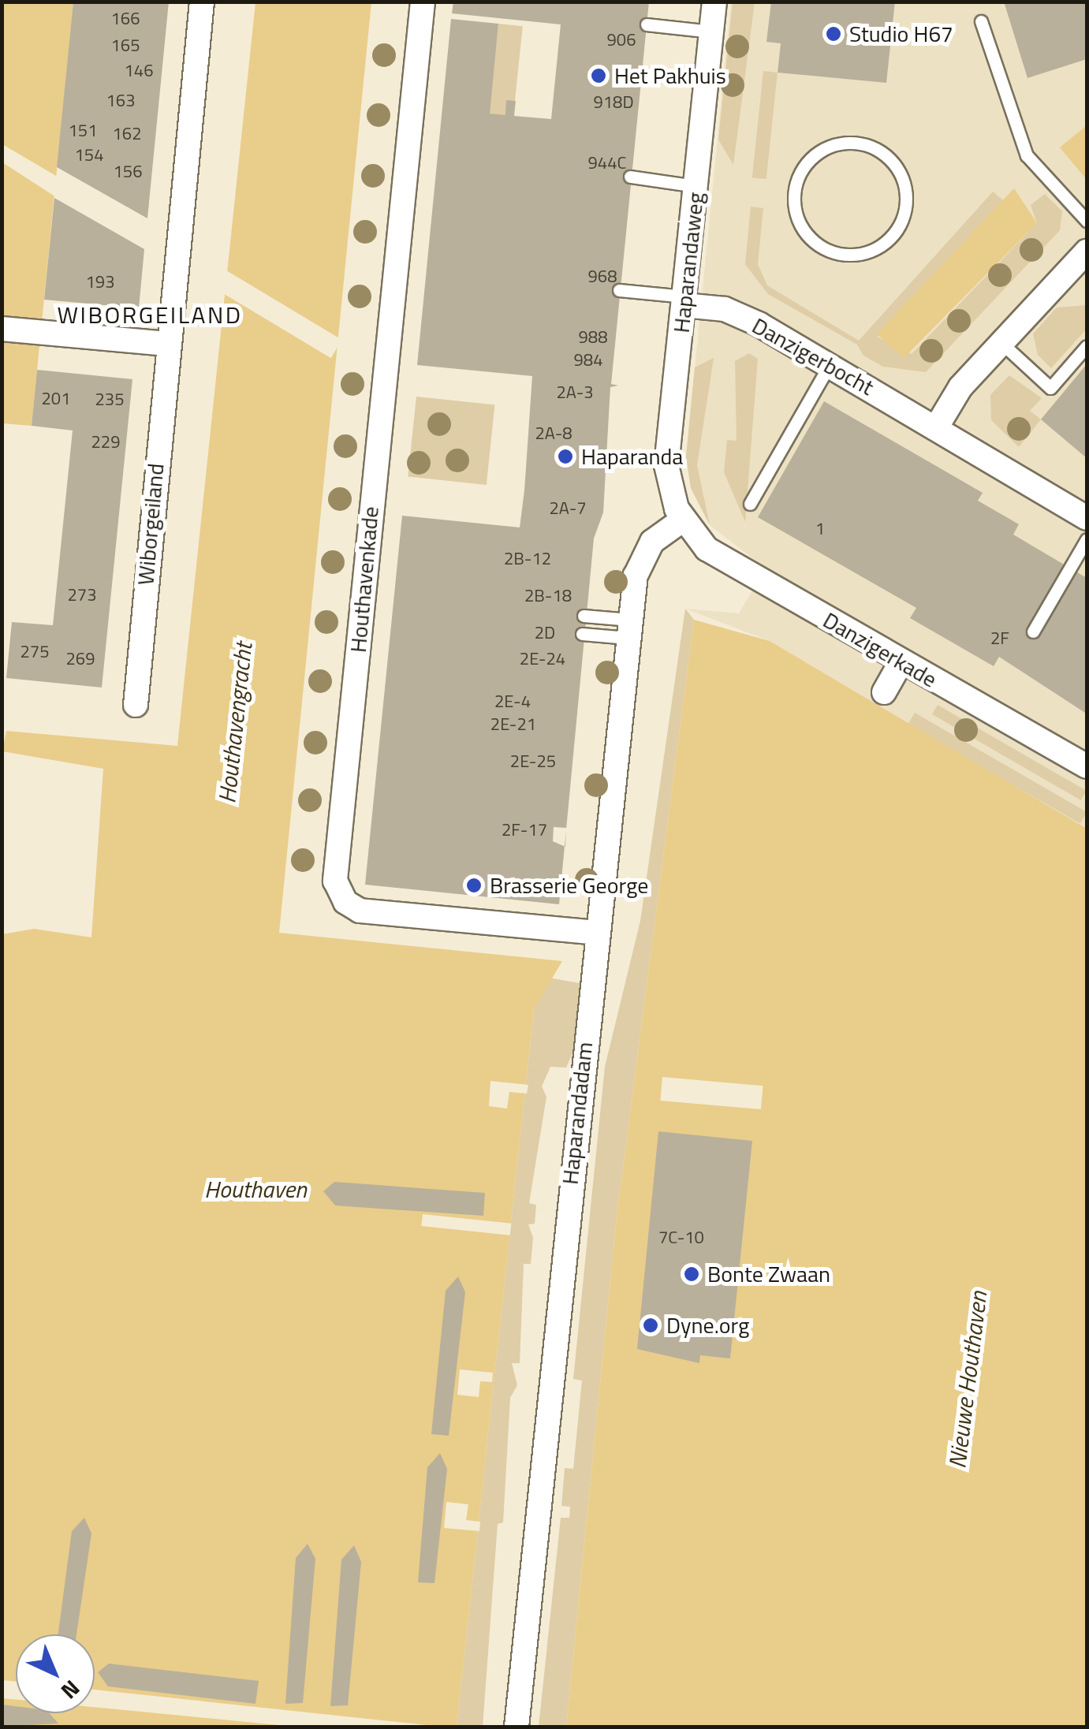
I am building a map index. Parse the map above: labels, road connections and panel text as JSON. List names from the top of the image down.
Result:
{
  "streets": {
    "street": [
      "Haparandaweg",
      "Danzigerbocht",
      "Wiborgeiland",
      "Houthavenkade",
      "Danzigerkade",
      "Haparandadam"
    ]
  },
  "crossings": [
    ["Haparandaweg", "Danzigerbocht"],
    ["Haparandaweg", "Danzigerkade"],
    ["Haparandaweg", "Haparandadam"],
    ["Houthavenkade", "Haparandadam"],
    ["Danzigerkade", "Haparandadam"]
  ],
  "districts": ["WIBORGEILAND"],
  "water": ["Houthavengracht", "Houthaven", "Nieuwe Houthaven"],
  "places": [
    "Studio H67",
    "Het Pakhuis",
    "Haparanda",
    "Brasserie George",
    "Bonte Zwaan",
    "Dyne.org"
  ],
  "house_numbers": [
    "166",
    "906",
    "165",
    "146",
    "163",
    "918D",
    "151",
    "162",
    "154",
    "944C",
    "156",
    "968",
    "193",
    "988",
    "984",
    "2A-3",
    "201",
    "235",
    "2A-8",
    "229",
    "2A-7",
    "1",
    "2B-12",
    "273",
    "2B-18",
    "2D",
    "2F",
    "275",
    "269",
    "2E-24",
    "2E-4",
    "2E-21",
    "2E-25",
    "2F-17",
    "7C-10"
  ],
  "north": "bottom right"
}
